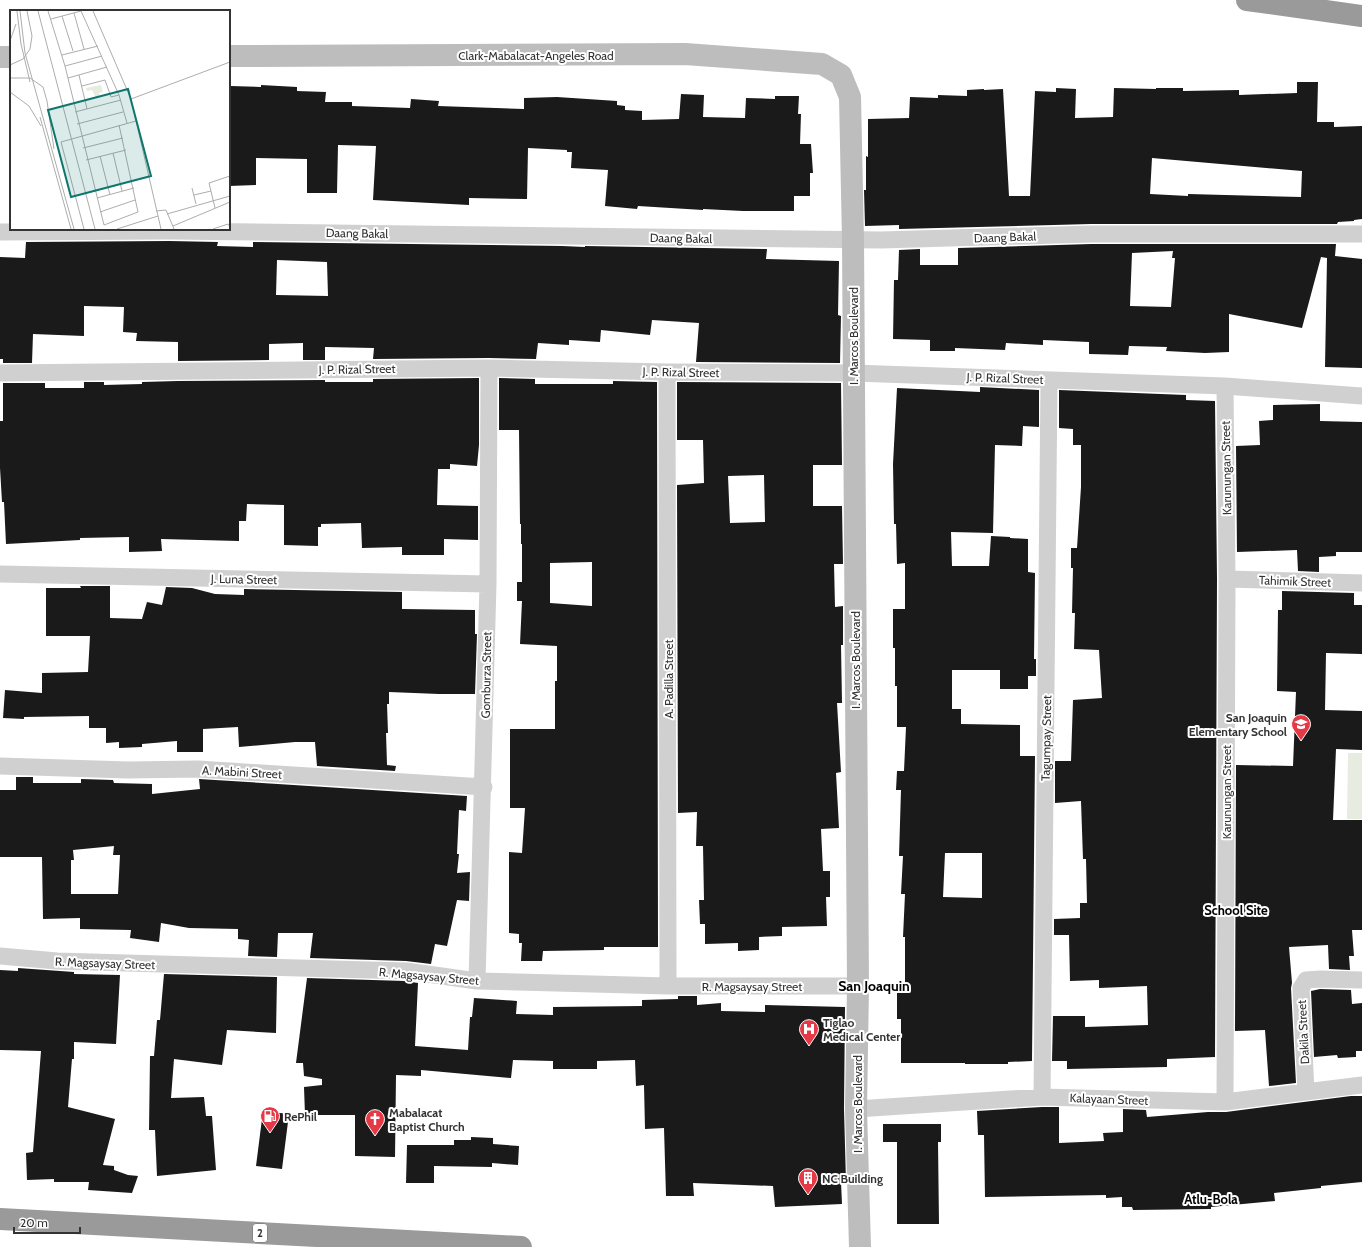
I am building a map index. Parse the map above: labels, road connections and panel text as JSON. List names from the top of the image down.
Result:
{
  "streets": {
    "highway": ["2"],
    "street": [
      "Clark-Mabalacat-Angeles Road",
      "Daang Bakal",
      "I. Marcos Boulevard",
      "J. P. Rizal Street",
      "Karunungan Street",
      "J. Luna Street",
      "Tahimik Street",
      "Gomburza Street",
      "A. Padilla Street",
      "Tagumpay Street",
      "A. Mabini Street",
      "R. Magsaysay Street",
      "Dakila Street",
      "Kalayaan Street"
    ]
  },
  "crossings": [
    ["Clark-Mabalacat-Angeles Road", "I. Marcos Boulevard"],
    ["Daang Bakal", "I. Marcos Boulevard"],
    ["I. Marcos Boulevard", "J. P. Rizal Street"],
    ["I. Marcos Boulevard", "R. Magsaysay Street"],
    ["I. Marcos Boulevard", "Kalayaan Street"],
    ["J. P. Rizal Street", "Karunungan Street"],
    ["J. P. Rizal Street", "Gomburza Street"],
    ["J. P. Rizal Street", "A. Padilla Street"],
    ["J. P. Rizal Street", "Tagumpay Street"],
    ["Karunungan Street", "Tahimik Street"],
    ["Karunungan Street", "Kalayaan Street"],
    ["J. Luna Street", "Gomburza Street"],
    ["Gomburza Street", "A. Mabini Street"],
    ["Gomburza Street", "R. Magsaysay Street"],
    ["A. Padilla Street", "R. Magsaysay Street"],
    ["Tagumpay Street", "Kalayaan Street"],
    ["Dakila Street", "Kalayaan Street"]
  ],
  "districts": ["School Site", "San Joaquin", "Atlu-Bola"],
  "places": {
    "school or university": ["San Joaquin Elementary School"],
    "hospital": ["Tiglao Medical Center"],
    "fuel station": ["RePhil"],
    "church": ["Mabalacat Baptist Church"],
    "building": ["NC Building"]
  },
  "scale_bar": "20 m"
}
